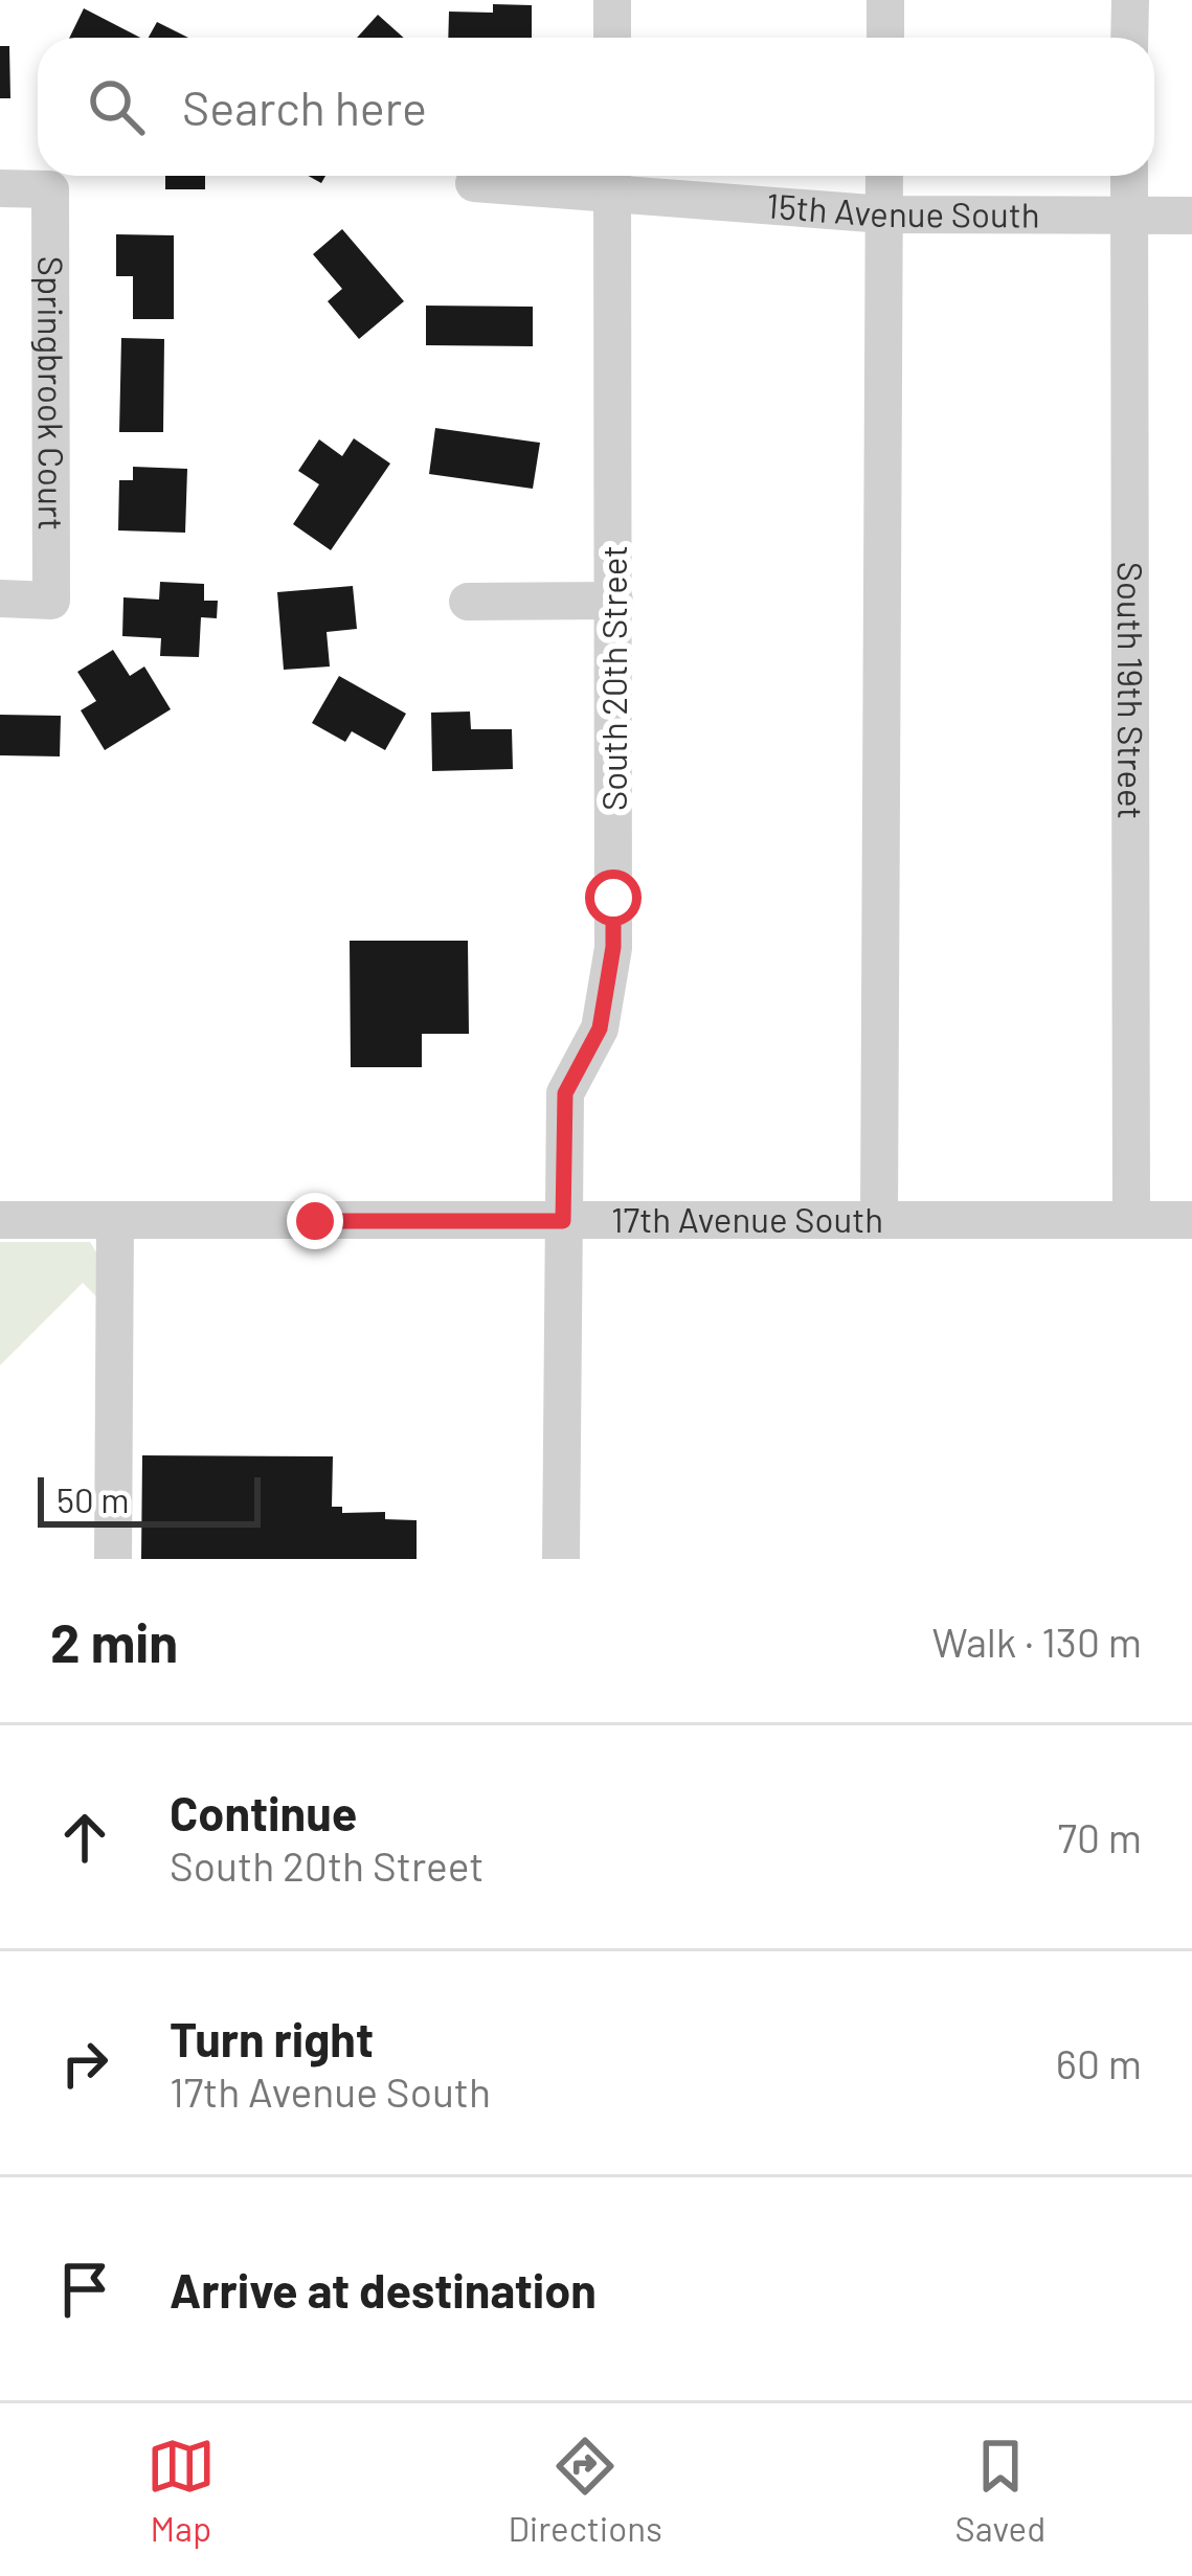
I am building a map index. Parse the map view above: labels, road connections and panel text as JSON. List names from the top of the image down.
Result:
{
  "streets": {
    "street": [
      "15th Avenue South",
      "Springbrook Court",
      "South 20th Street",
      "South 19th Street",
      "17th Avenue South"
    ]
  },
  "crossings": [
    ["15th Avenue South", "South 20th Street"],
    ["15th Avenue South", "South 19th Street"],
    ["South 20th Street", "17th Avenue South"],
    ["South 19th Street", "17th Avenue South"]
  ],
  "scale_bar": "50 m",
  "page": {
    "search": "Search here",
    "scale": "50 m",
    "heading": ["2 min", "Walk · 130 m"],
    "list": [
      ["Continue", "South 20th Street", "70 m"],
      ["Turn right", "17th Avenue South", "60 m"],
      "Arrive at destination"
    ],
    "nav": ["Map", "Directions", "Saved"]
  }
}
